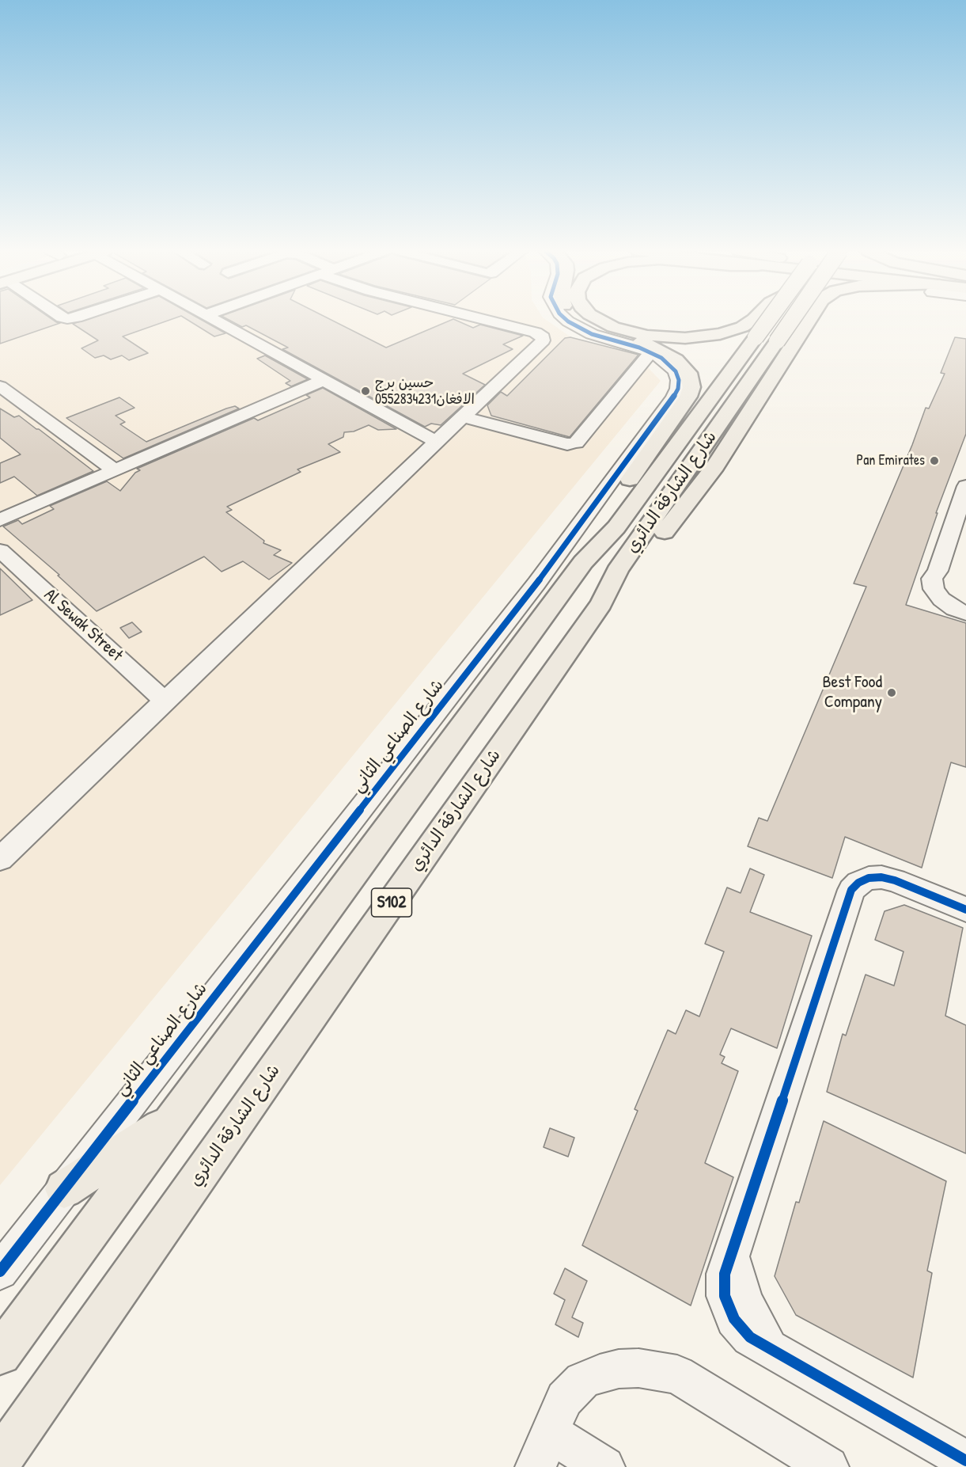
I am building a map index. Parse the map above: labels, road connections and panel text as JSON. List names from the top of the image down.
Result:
{
  "streets": {
    "main road": ["شارع الشارقة الدائري", "S102"],
    "street": ["Al Sewak Street", "شارع الصناعي الثاني"]
  },
  "places": ["حسين برج الافغان0552834231", "Pan Emirates", "Best Food Company"]
}
